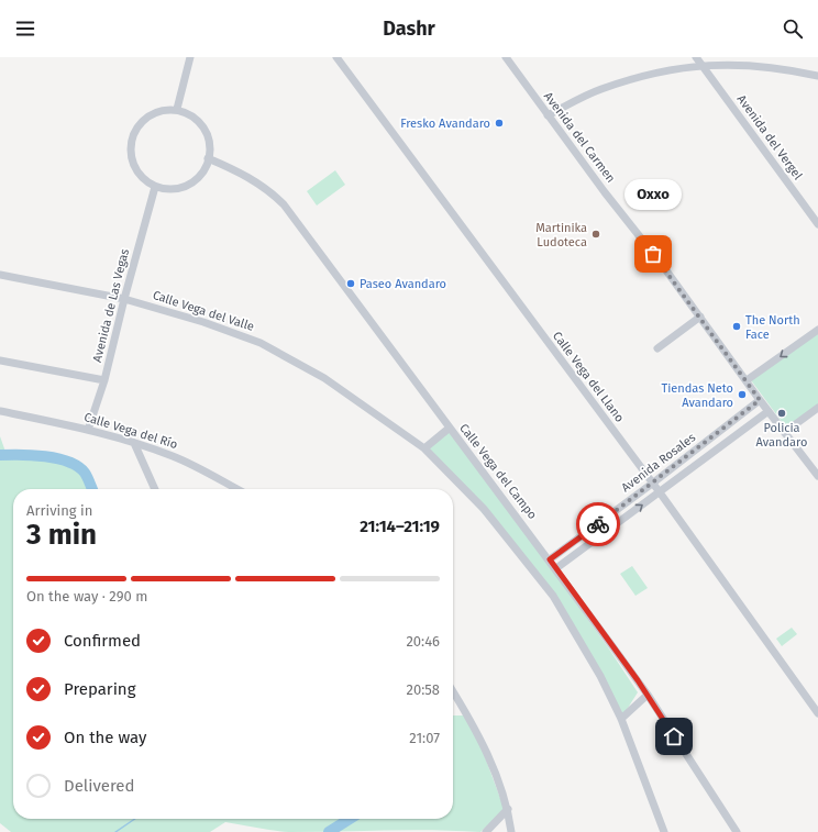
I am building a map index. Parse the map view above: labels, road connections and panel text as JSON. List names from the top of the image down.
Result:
{
  "streets": {
    "street": [
      "Avenida del Carmen",
      "Avenida del Vergel",
      "Avenida de Las Vegas",
      "Calle Vega del Valle",
      "Calle Vega del Llano",
      "Calle Vega del Río",
      "Avenida Rosales",
      "Calle Vega del Campo"
    ]
  },
  "crossings": [
    ["Avenida del Carmen", "Avenida Rosales"],
    ["Avenida de Las Vegas", "Calle Vega del Valle"],
    ["Avenida de Las Vegas", "Calle Vega del Río"],
    ["Avenida de Las Vegas", "Calle Vega del Campo"],
    ["Calle Vega del Llano", "Avenida Rosales"],
    ["Avenida Rosales", "Calle Vega del Campo"]
  ],
  "places": [
    "Fresko Avandaro",
    "Martinika Ludoteca",
    "Oxxo",
    "Paseo Avandaro",
    "The North Face",
    "Tiendas Neto Avandaro",
    "Policia Avandaro"
  ],
  "page": {
    "header": "Dashr",
    "bubble": "Oxxo",
    "heading": ["3 min", "Arriving in", "21:14–21:19"],
    "bar": "On the way · 290 m",
    "list": [
      ["Confirmed", "20:46"],
      ["Preparing", "20:58"],
      ["On the way", "21:07"],
      "Delivered"
    ]
  }
}
